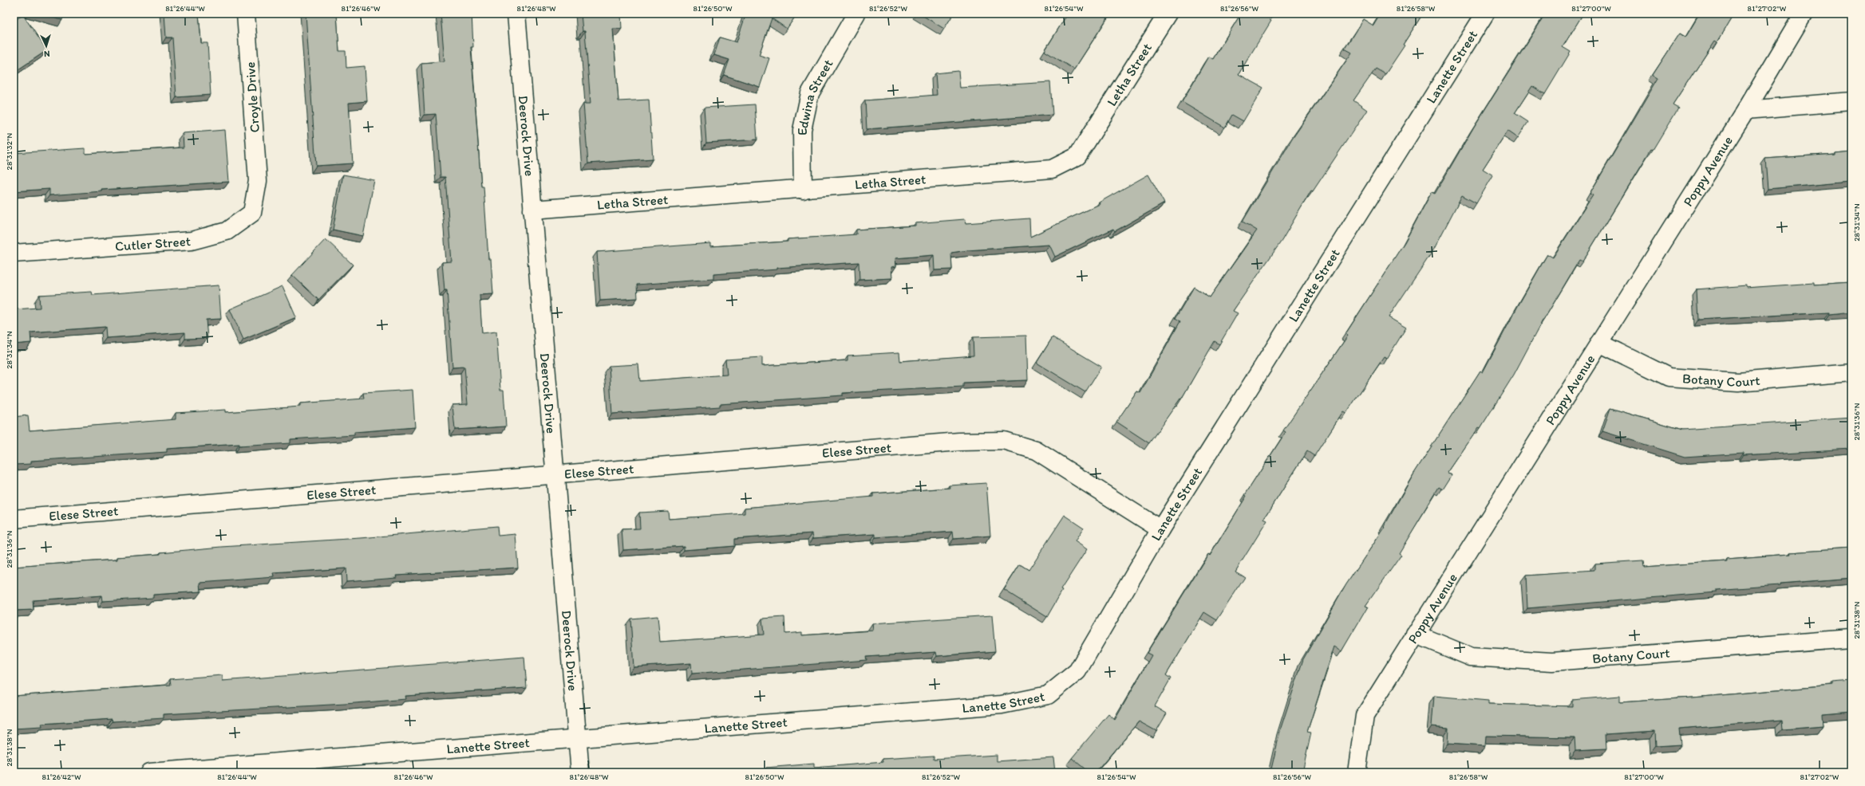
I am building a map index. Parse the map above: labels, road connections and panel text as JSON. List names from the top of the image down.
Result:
{
  "streets": {
    "street": [
      "Lanette Street",
      "Letha Street",
      "Croyle Drive",
      "Edwina Street",
      "Deerock Drive",
      "Poppy Avenue",
      "Cutler Street",
      "Botany Court",
      "Elese Street"
    ]
  },
  "crossings": [
    ["Lanette Street", "Deerock Drive"],
    ["Lanette Street", "Elese Street"],
    ["Letha Street", "Edwina Street"],
    ["Letha Street", "Deerock Drive"],
    ["Croyle Drive", "Cutler Street"],
    ["Deerock Drive", "Elese Street"],
    ["Poppy Avenue", "Botany Court"]
  ],
  "north": "bottom",
  "coordinates": [
    "81°26'44\"W",
    "81°26'46\"W",
    "81°26'48\"W",
    "81°26'50\"W",
    "81°26'52\"W",
    "81°26'54\"W",
    "81°26'56\"W",
    "81°26'58\"W",
    "81°27'00\"W",
    "81°27'02\"W",
    "28°31'32\"N",
    "28°31'34\"N",
    "28°31'36\"N",
    "28°31'38\"N",
    "81°26'42\"W"
  ]
}
